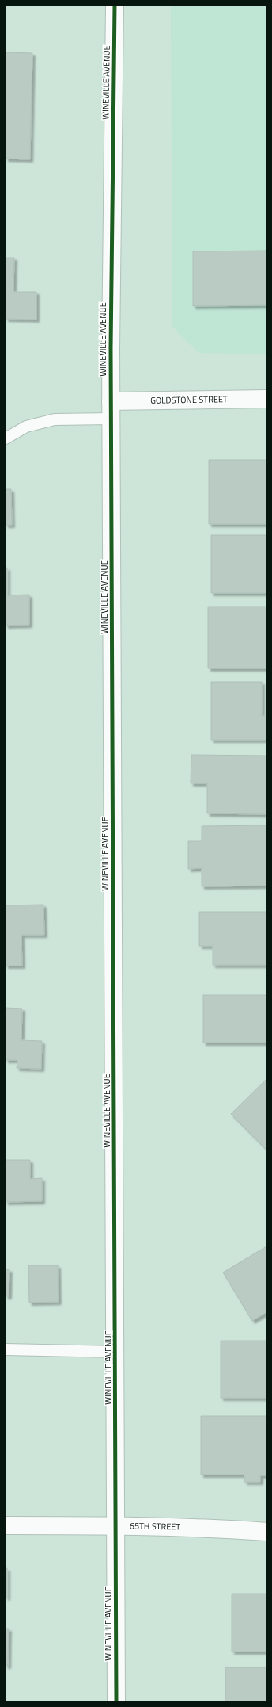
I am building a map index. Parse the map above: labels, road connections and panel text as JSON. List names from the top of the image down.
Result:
{
  "streets": {
    "street": ["WINEVILLE AVENUE", "GOLDSTONE STREET", "65TH STREET"]
  },
  "crossings": [
    ["WINEVILLE AVENUE", "GOLDSTONE STREET"],
    ["WINEVILLE AVENUE", "65TH STREET"]
  ]
}
